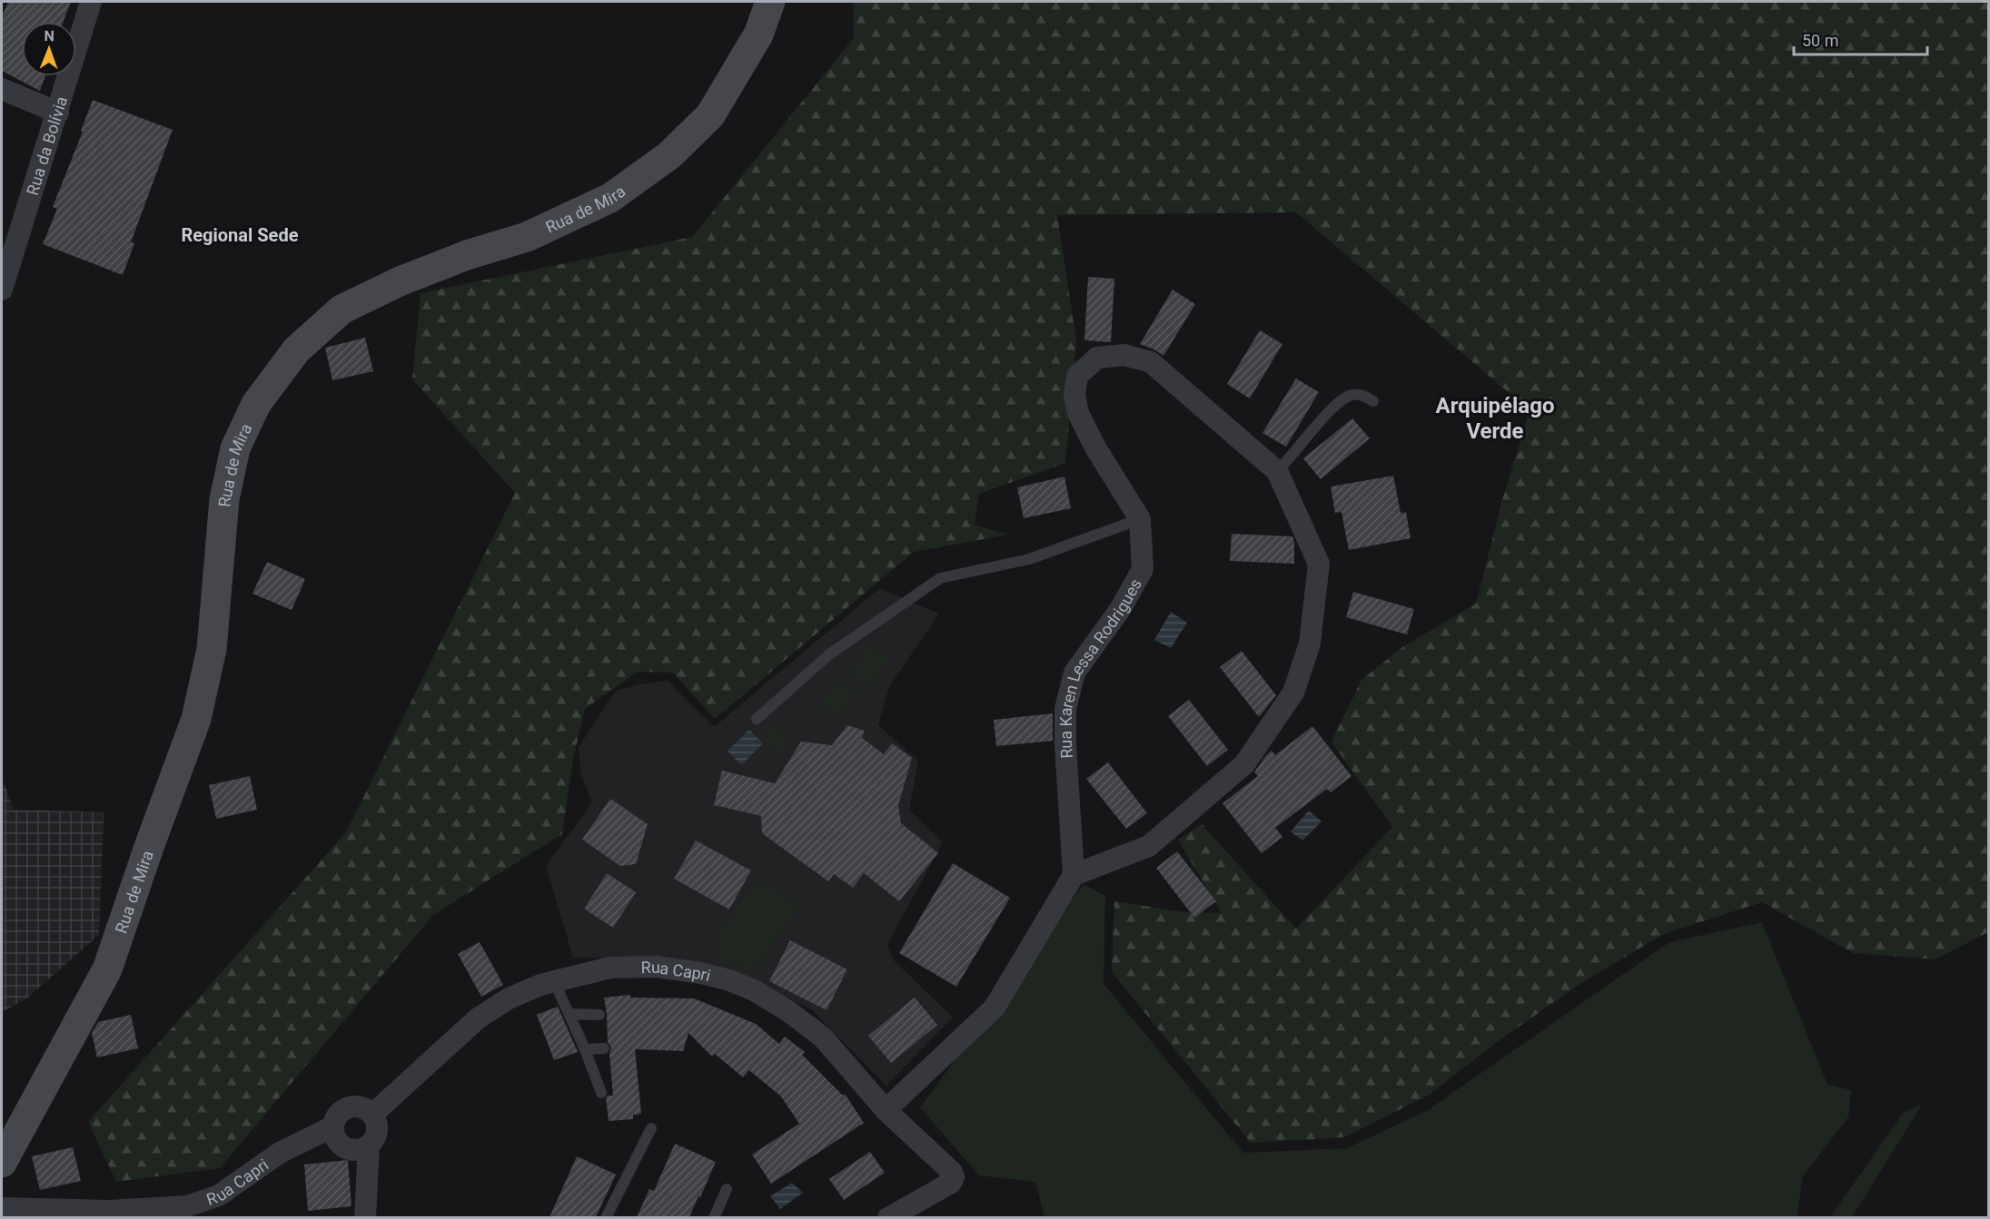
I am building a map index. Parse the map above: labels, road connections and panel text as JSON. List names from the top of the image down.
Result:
{
  "streets": {
    "street": [
      "Rua da Bolívia",
      "Rua de Mira",
      "Rua Karen Lessa Rodrigues",
      "Rua Capri"
    ]
  },
  "districts": ["Regional Sede", "Arquipélago Verde"],
  "scale_bar": "50 m",
  "north": "top"
}
